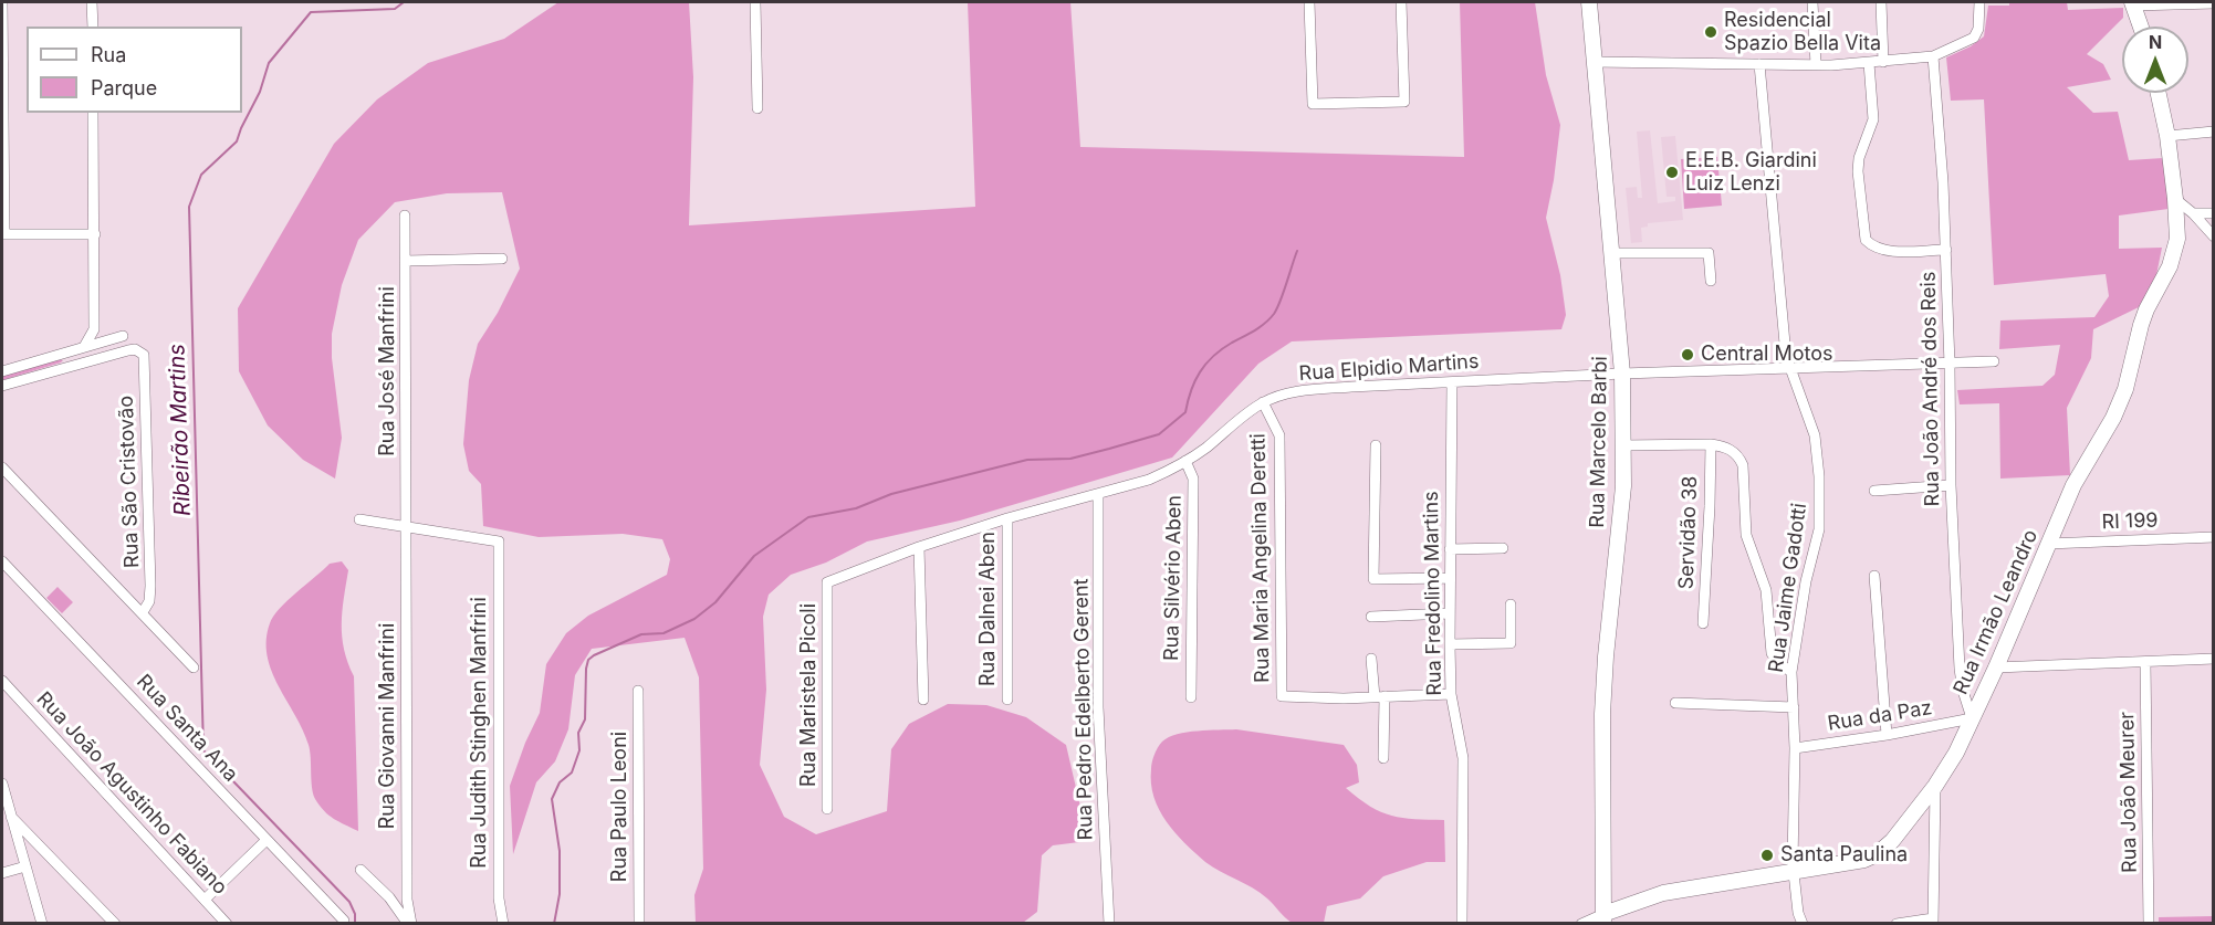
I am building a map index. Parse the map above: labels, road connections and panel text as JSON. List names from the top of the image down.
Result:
{
  "streets": {
    "street": [
      "Rua Elpidio Martins",
      "Rua José Manfrini",
      "Rua João André dos Reis",
      "Rua Marcelo Barbi",
      "Rua São Cristovão",
      "RI 199",
      "Servidão 38",
      "Rua Maria Angelina Deretti",
      "Rua Silvério Aben",
      "Rua Jaime Gadotti",
      "Rua Fredolino Martins",
      "Rua Dalnei Aben",
      "Rua Irmão Leandro",
      "Rua Maristela Picoli",
      "Rua Pedro Edelberto Gerent",
      "Rua da Paz",
      "Rua Giovanni Manfrini",
      "Rua Santa Ana",
      "Rua Judith Stinghen Manfrini",
      "Rua João Meurer",
      "Rua João Agustinho Fabiano",
      "Rua Paulo Leoni"
    ]
  },
  "crossings": [
    ["Rua Elpidio Martins", "Rua João André dos Reis"],
    ["Rua Elpidio Martins", "Rua Marcelo Barbi"],
    ["Rua Elpidio Martins", "Rua Maria Angelina Deretti"],
    ["Rua Elpidio Martins", "Rua Silvério Aben"],
    ["Rua Elpidio Martins", "Rua Jaime Gadotti"],
    ["Rua Elpidio Martins", "Rua Fredolino Martins"],
    ["Rua Elpidio Martins", "Rua Dalnei Aben"],
    ["Rua Elpidio Martins", "Rua Maristela Picoli"],
    ["Rua Elpidio Martins", "Rua Pedro Edelberto Gerent"],
    ["Rua José Manfrini", "Rua Giovanni Manfrini"],
    ["Rua José Manfrini", "Rua Judith Stinghen Manfrini"],
    ["Rua João André dos Reis", "Rua Irmão Leandro"],
    ["Rua João André dos Reis", "Rua da Paz"],
    ["Rua Marcelo Barbi", "Rua Irmão Leandro"],
    ["RI 199", "Rua Irmão Leandro"],
    ["Rua Jaime Gadotti", "Rua Irmão Leandro"],
    ["Rua Jaime Gadotti", "Rua da Paz"],
    ["Rua Irmão Leandro", "Rua da Paz"],
    ["Rua Giovanni Manfrini", "Rua Judith Stinghen Manfrini"]
  ],
  "water": ["Ribeirão Martins"],
  "places": [
    "Residencial Spazio Bella Vita",
    "E.E.B. Giardini Luiz Lenzi",
    "Central Motos",
    "Santa Paulina"
  ],
  "legend": ["Rua", "Parque"],
  "north": "top"
}
